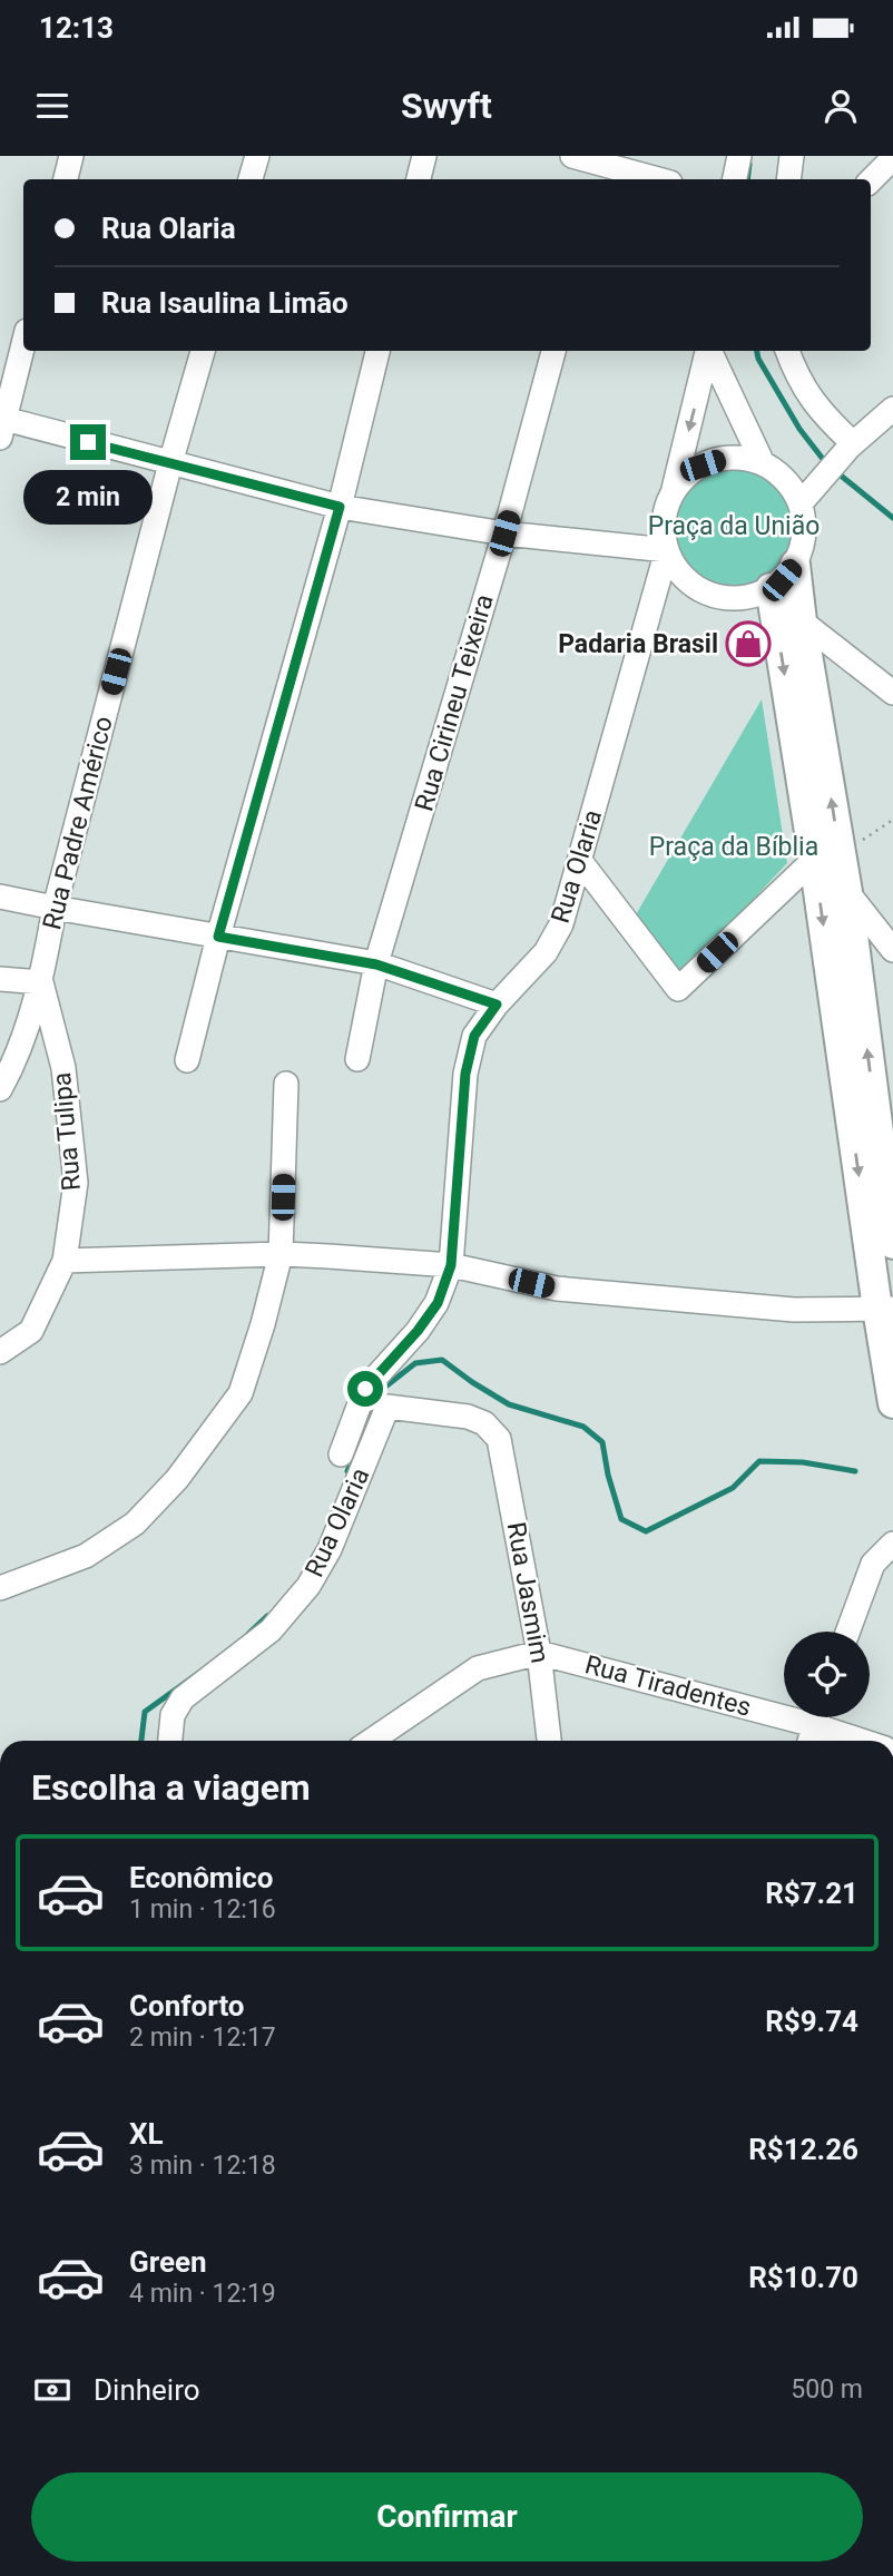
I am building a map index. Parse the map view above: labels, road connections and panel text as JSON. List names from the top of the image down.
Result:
{
  "streets": {
    "street": [
      "Rua Cirineu Teixeira",
      "Rua Padre Américo",
      "Rua Olaria",
      "Rua Tulipa",
      "Rua Jasmim",
      "Rua Tiradentes"
    ]
  },
  "crossings": [
    ["Rua Padre Américo", "Rua Tulipa"],
    ["Rua Olaria", "Rua Jasmim"],
    ["Rua Jasmim", "Rua Tiradentes"]
  ],
  "parks": ["Praça da União", "Praça da Bíblia"],
  "places": {
    "shop": ["Padaria Brasil"]
  },
  "page": {
    "status": "12:13",
    "header": "Swyft",
    "banner": ["Rua Olaria", "Rua Isaulina Limão"],
    "bubble": "2 min",
    "heading": "Escolha a viagem",
    "list": [
      {
        "name": "Econômico",
        "note": "1 min · 12:16",
        "value": "R$7.21"
      },
      {
        "name": "Conforto",
        "note": "2 min · 12:17",
        "value": "R$9.74"
      },
      {
        "name": "XL",
        "note": "3 min · 12:18",
        "value": "R$12.26"
      },
      {
        "name": "Green",
        "note": "4 min · 12:19",
        "value": "R$10.70"
      }
    ],
    "pay": ["Dinheiro", "500 m"],
    "buttons": "Confirmar"
  }
}
